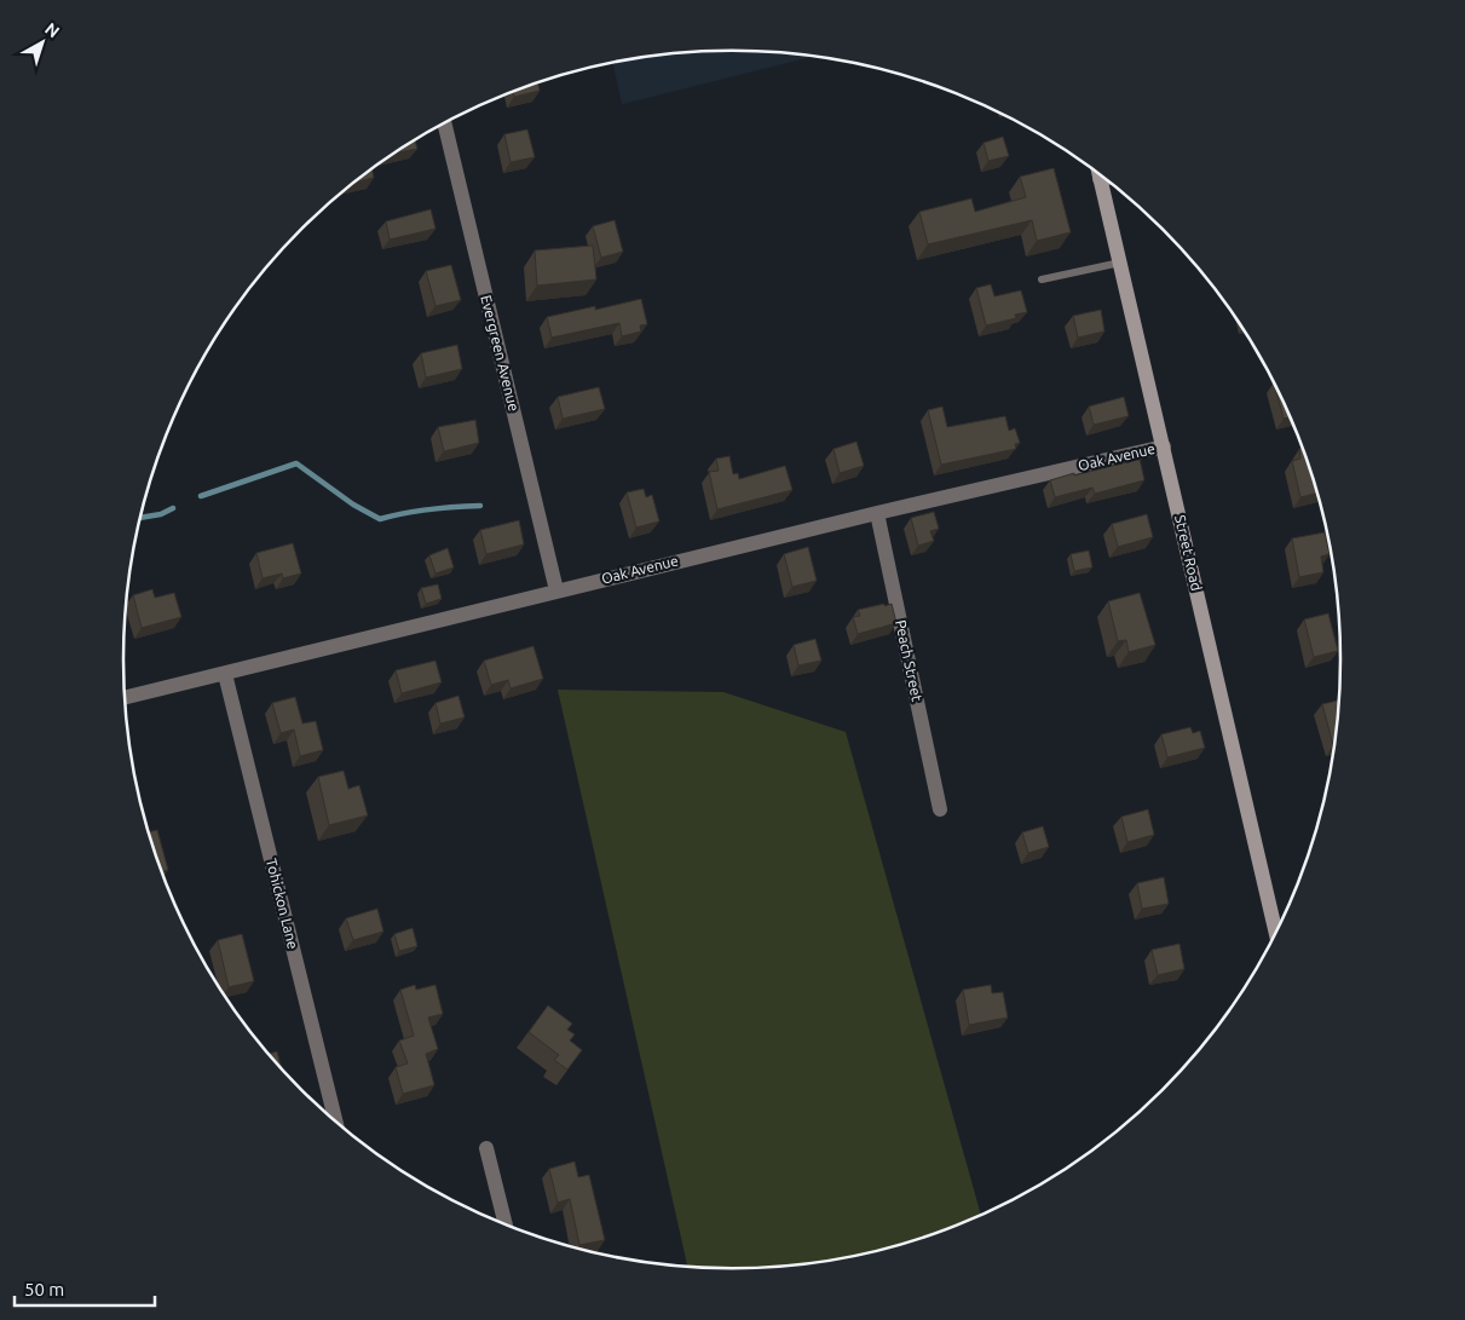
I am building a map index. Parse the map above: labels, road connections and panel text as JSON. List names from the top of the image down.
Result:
{
  "streets": {
    "main road": ["Street Road"],
    "street": [
      "Evergreen Avenue",
      "Oak Avenue",
      "Peach Street",
      "Tohickon Lane"
    ]
  },
  "crossings": [
    ["Evergreen Avenue", "Oak Avenue"],
    ["Oak Avenue", "Street Road"],
    ["Oak Avenue", "Peach Street"],
    ["Oak Avenue", "Tohickon Lane"]
  ],
  "scale_bar": "50 m",
  "north": "top right"
}
